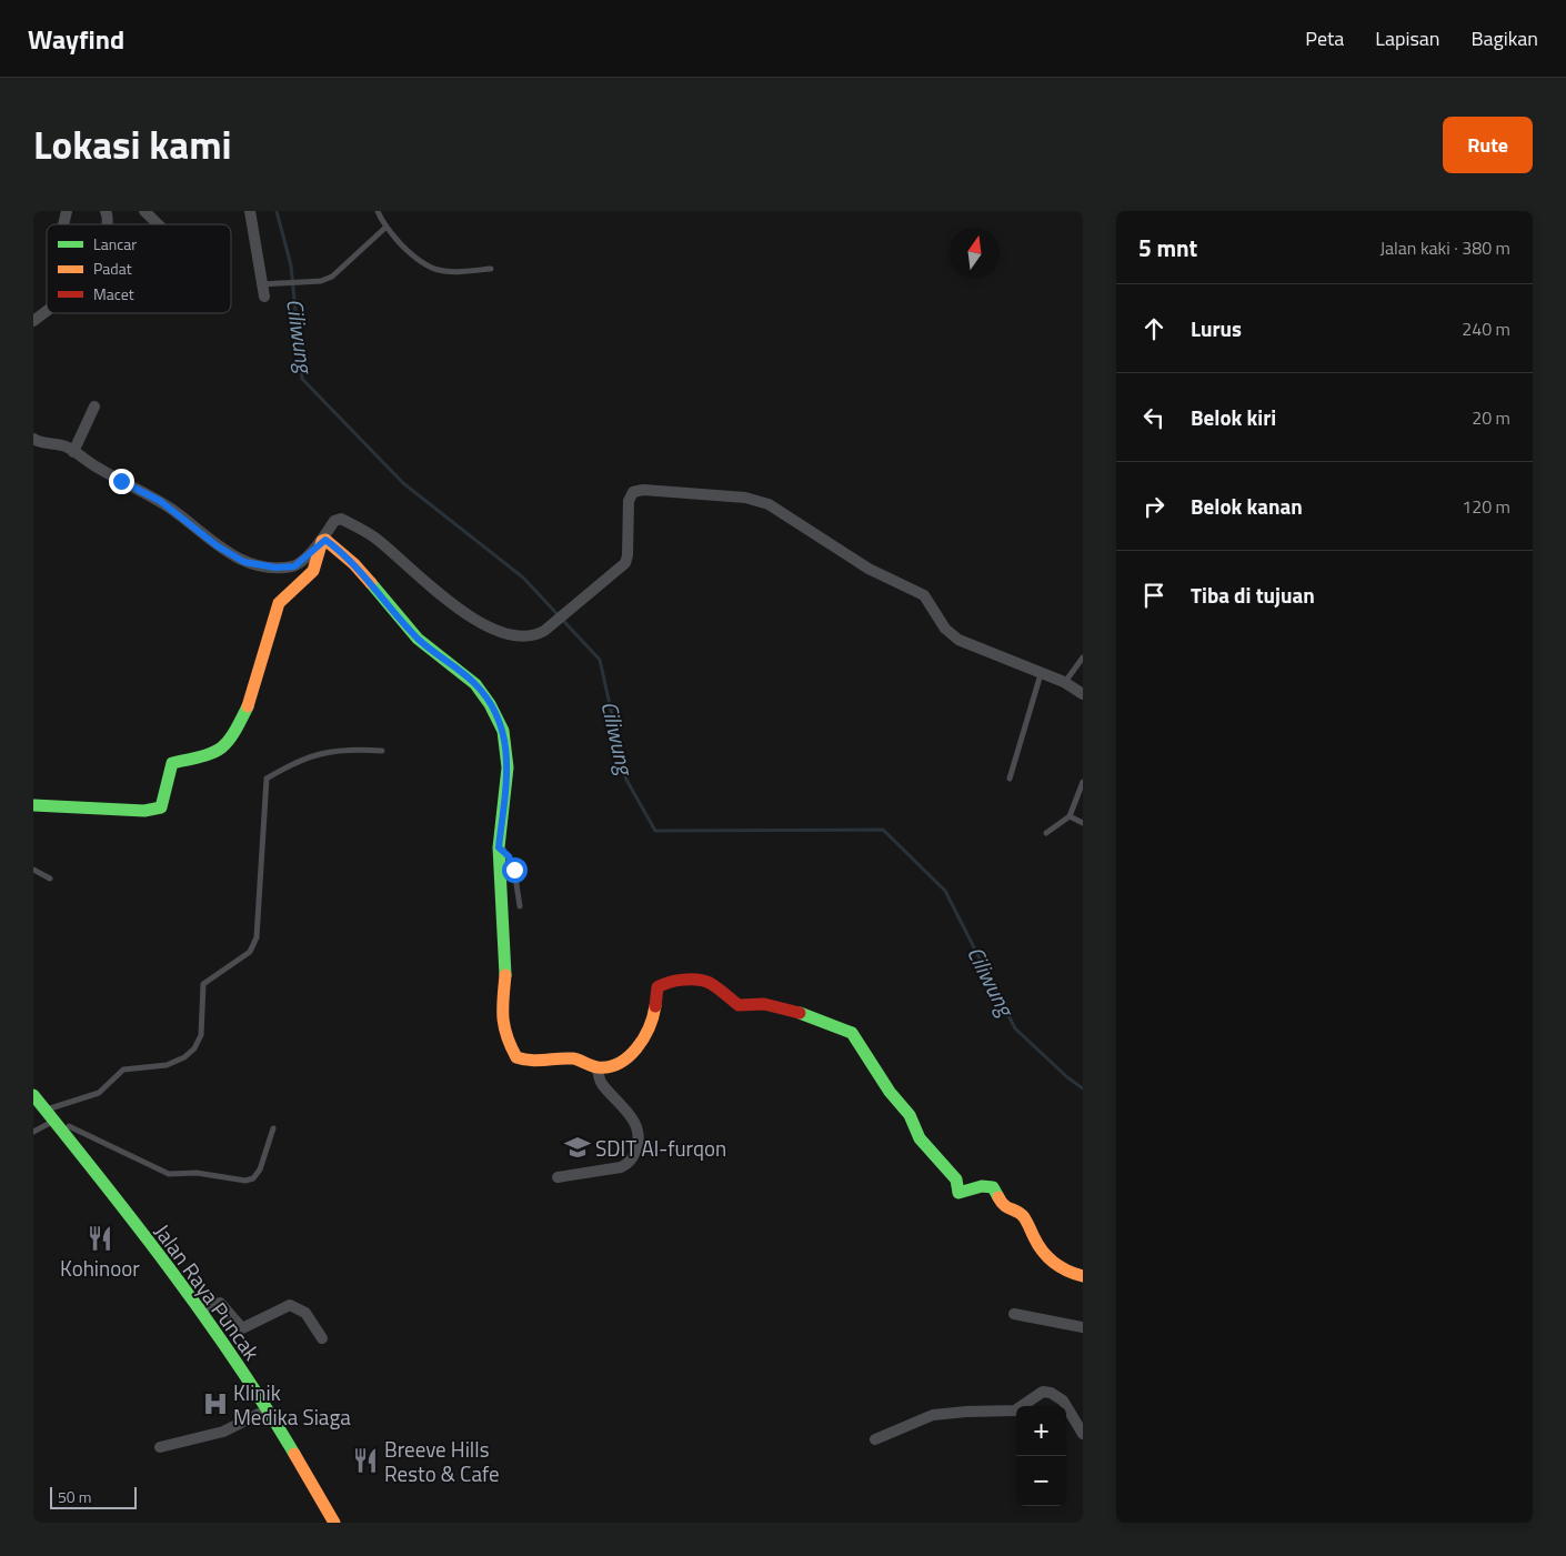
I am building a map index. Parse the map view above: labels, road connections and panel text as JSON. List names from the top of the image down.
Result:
{
  "streets": {
    "main road": ["Jalan Raya Puncak"]
  },
  "water": ["Ciliwung"],
  "places": {
    "school or university": ["SDIT Al-furqon"],
    "restaurant": ["Kohinoor", "Breeve Hills Resto & Cafe"],
    "hospital": ["Klinik Medika Siaga"]
  },
  "legend": ["Lancar", "Padat", "Macet"],
  "scale_bar": "50 m",
  "north": "top",
  "page": {
    "header": "Wayfind",
    "nav": ["Peta", "Lapisan", "Bagikan"],
    "title": "Lokasi kami",
    "buttons": "Rute",
    "heading": ["5 mnt", "Jalan kaki · 380 m"],
    "list": [
      ["Lurus", "240 m"],
      ["Belok kiri", "20 m"],
      ["Belok kanan", "120 m"],
      "Tiba di tujuan"
    ],
    "map_buttons": ["+", "−"],
    "scale": "50 m"
  }
}
